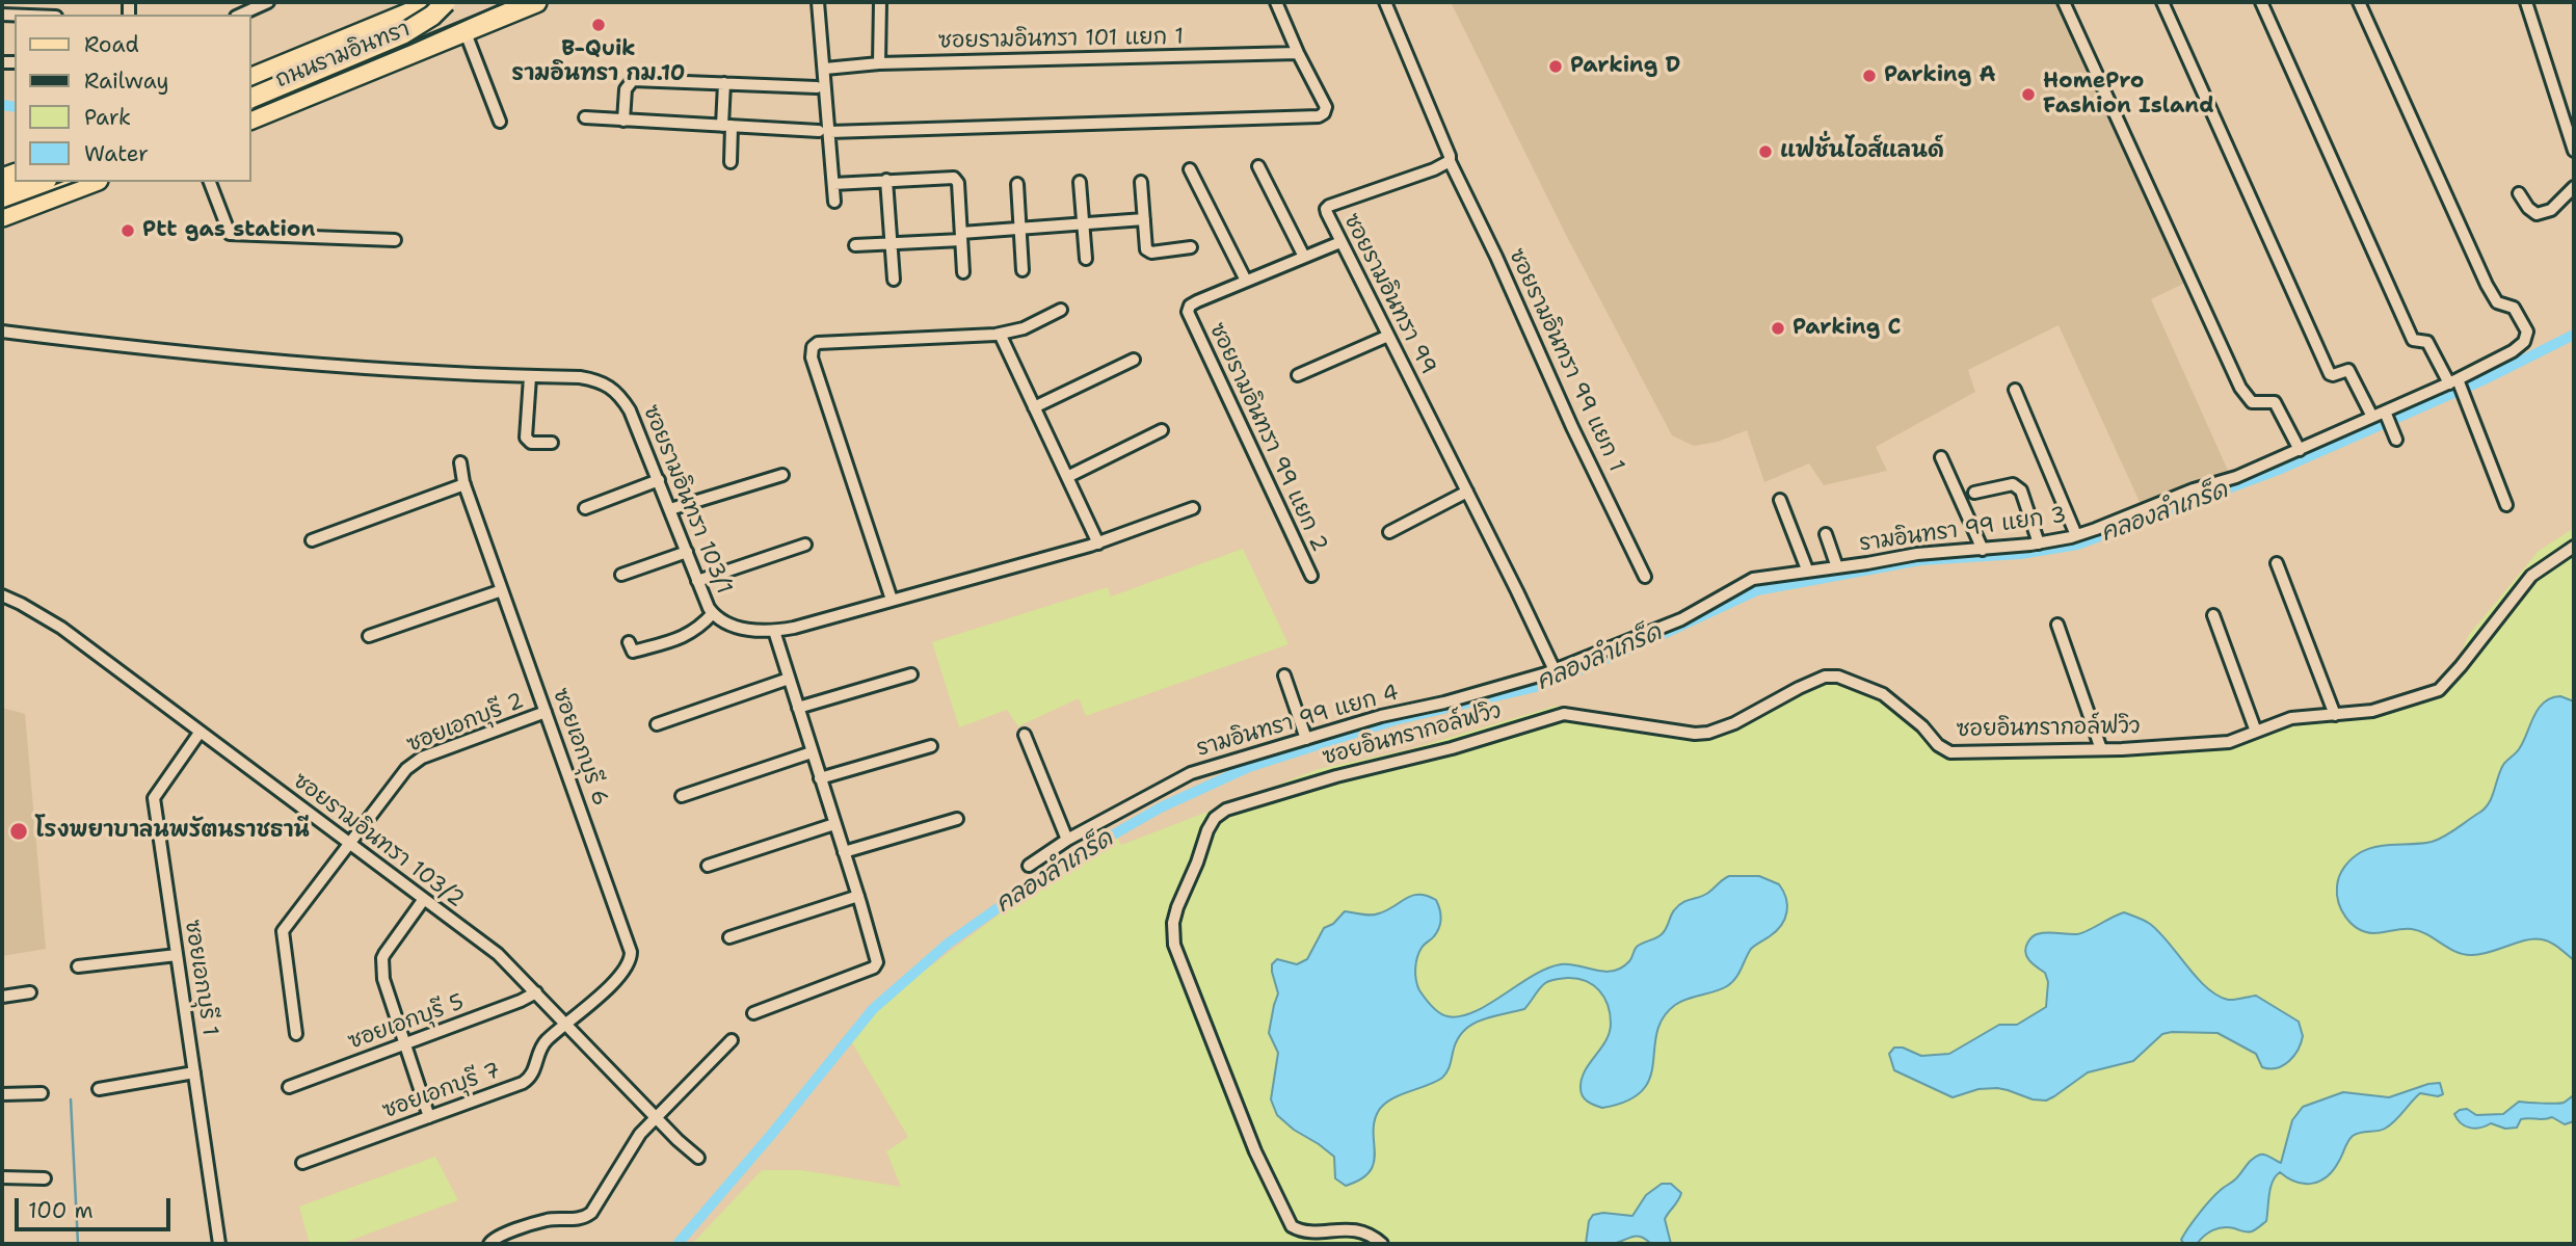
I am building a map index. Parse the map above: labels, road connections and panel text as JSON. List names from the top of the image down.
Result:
{
  "streets": {
    "highway": ["ถนนรามอินทรา"],
    "street": [
      "ซอยรามอินทรา 101 แยก 1",
      "ซอยรามอินทรา 99",
      "ซอยรามอินทรา 99 แยก 1",
      "ซอยรามอินทรา 99 แยก 2",
      "ซอยรามอินทรา 103/1",
      "รามอินทรา 99 แยก 3",
      "รามอินทรา 99 แยก 4",
      "ซอยเอกบุรี 2",
      "ซอยอินทรากอล์ฟวิว",
      "ซอยเอกบุรี 6",
      "ซอยรามอินทรา 103/2",
      "ซอยเอกบุรี 1",
      "ซอยเอกบุรี 5",
      "ซอยเอกบุรี 7"
    ]
  },
  "crossings": [
    ["ซอยรามอินทรา 99", "ซอยรามอินทรา 99 แยก 1"],
    ["ซอยรามอินทรา 99", "ซอยรามอินทรา 99 แยก 2"],
    ["ซอยรามอินทรา 99", "รามอินทรา 99 แยก 3"],
    ["ซอยรามอินทรา 99", "รามอินทรา 99 แยก 4"],
    ["รามอินทรา 99 แยก 3", "รามอินทรา 99 แยก 4"],
    ["ซอยเอกบุรี 2", "ซอยเอกบุรี 6"],
    ["ซอยเอกบุรี 2", "ซอยรามอินทรา 103/2"],
    ["ซอยเอกบุรี 6", "ซอยรามอินทรา 103/2"],
    ["ซอยเอกบุรี 6", "ซอยเอกบุรี 7"],
    ["ซอยรามอินทรา 103/2", "ซอยเอกบุรี 1"],
    ["ซอยรามอินทรา 103/2", "ซอยเอกบุรี 5"],
    ["ซอยรามอินทรา 103/2", "ซอยเอกบุรี 7"]
  ],
  "water": ["คลองลำเกร็ด"],
  "places": [
    "B-Quik รามอินทรา กม.10",
    "Parking D",
    "Parking A",
    "HomePro Fashion Island",
    "แฟชั่นไอส์แลนด์",
    "Ptt gas station",
    "Parking C",
    "โรงพยาบาลนพรัตนราชธานี"
  ],
  "legend": [
    "Road",
    "Railway",
    "Park",
    "Water"
  ],
  "scale_bar": "100 m"
}
